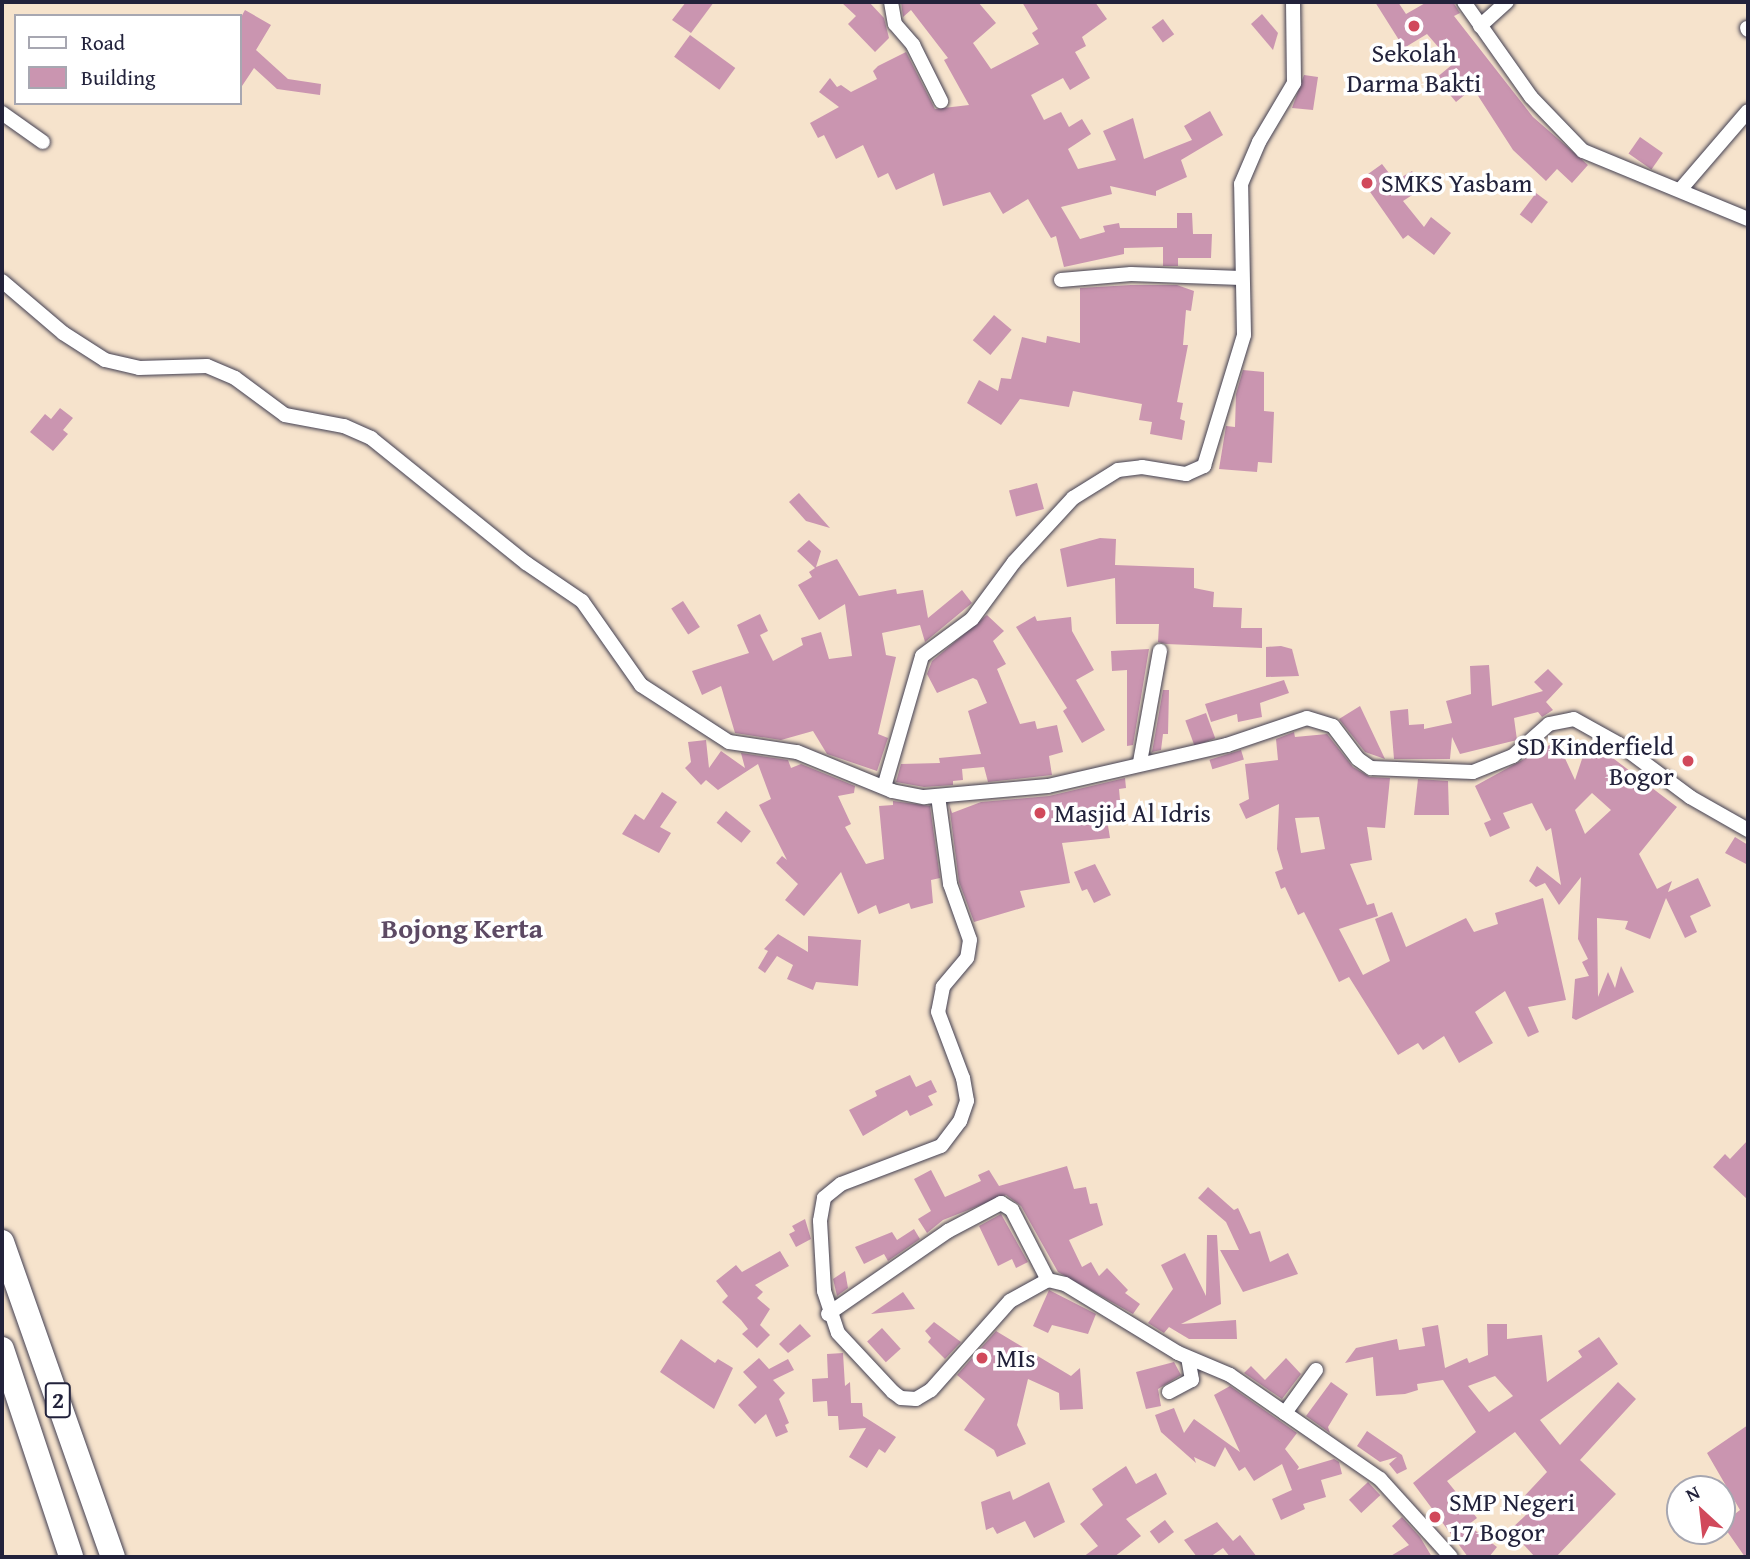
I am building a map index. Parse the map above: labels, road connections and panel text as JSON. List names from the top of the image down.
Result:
{
  "streets": {
    "highway": ["2"]
  },
  "districts": ["Bojong Kerta"],
  "places": [
    "Sekolah Darma Bakti",
    "SMKS Yasbam",
    "SD Kinderfield Bogor",
    "Masjid Al Idris",
    "MIs",
    "SMP Negeri 17 Bogor"
  ],
  "legend": ["Road", "Building"],
  "north": "top left"
}
